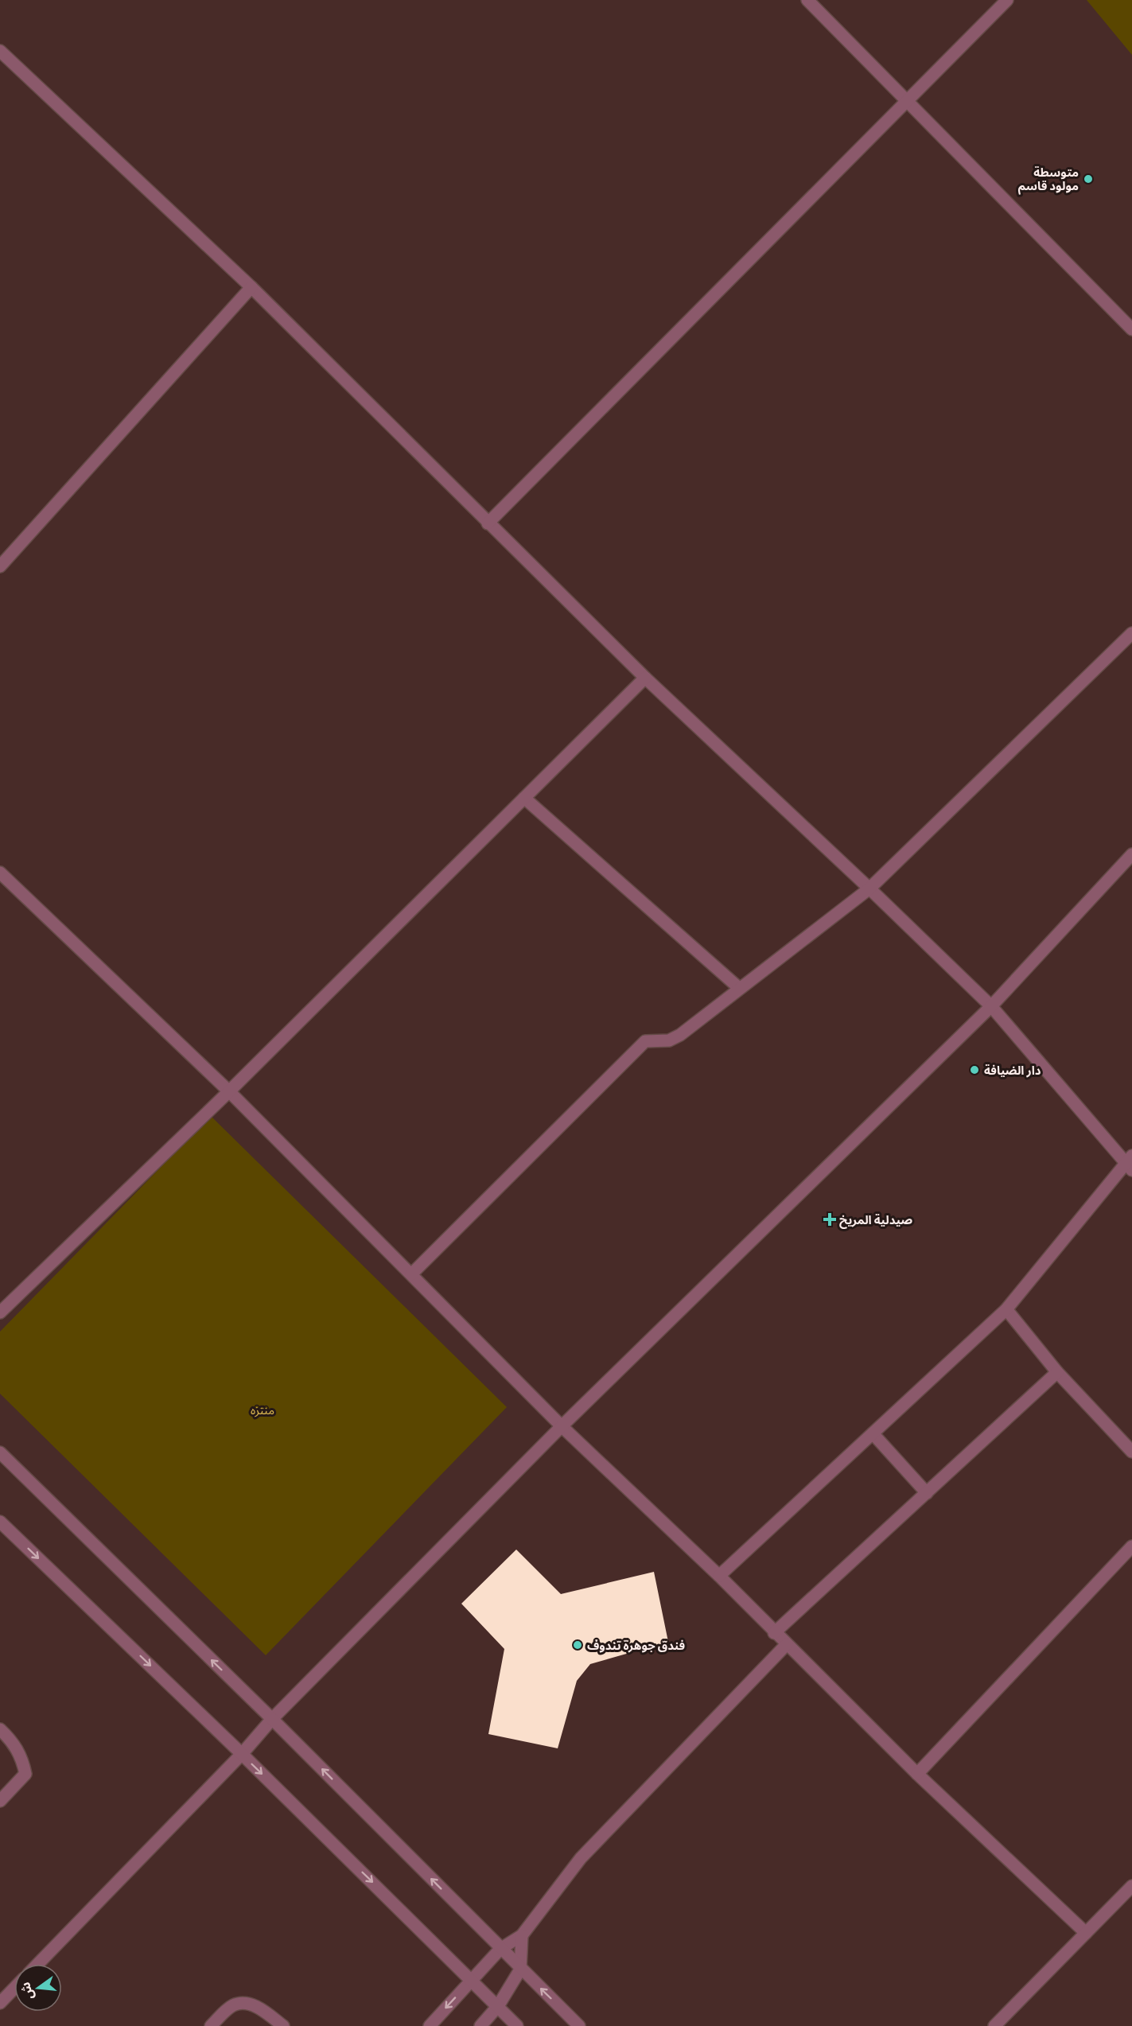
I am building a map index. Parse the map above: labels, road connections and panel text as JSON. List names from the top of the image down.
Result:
{
  "parks": ["منتزه"],
  "places": {
    "other": ["متوسطة مولود قاسم", "دار الضيافة", "فندق جوهرة تندوف"],
    "health": ["صيدلية المريخ"]
  },
  "north": "left"
}
